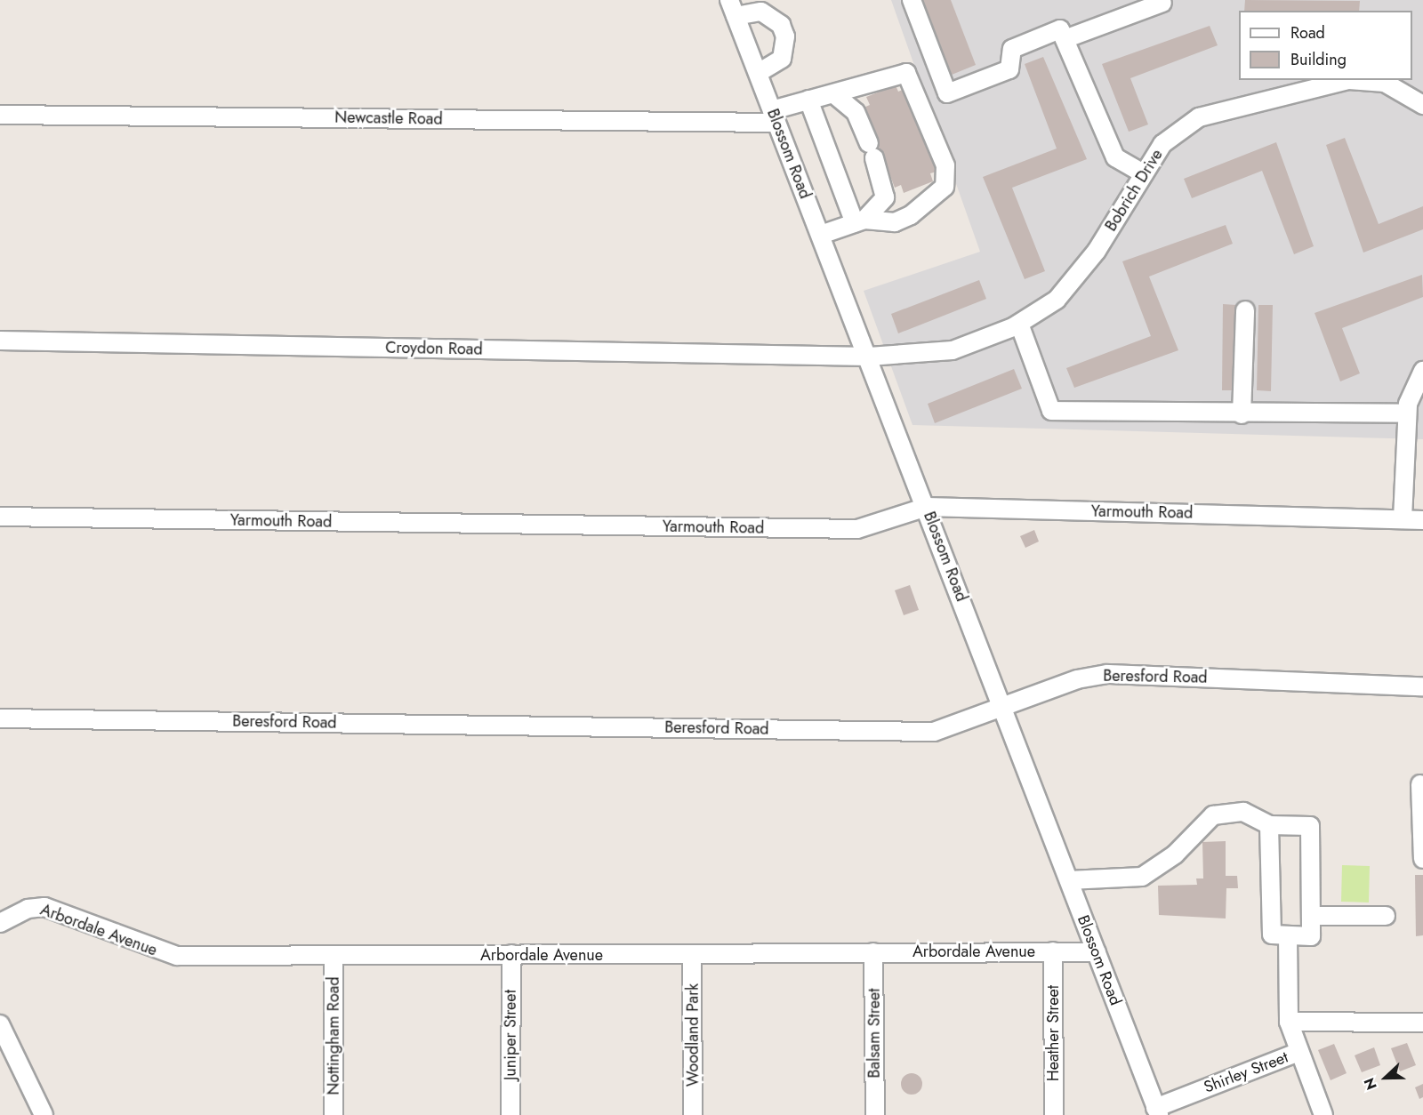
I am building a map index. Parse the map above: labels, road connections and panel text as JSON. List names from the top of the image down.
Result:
{
  "streets": {
    "street": [
      "Newcastle Road",
      "Blossom Road",
      "Bobrich Drive",
      "Croydon Road",
      "Yarmouth Road",
      "Beresford Road",
      "Arbordale Avenue",
      "Balsam Street",
      "Heather Street",
      "Juniper Street",
      "Woodland Park",
      "Nottingham Road",
      "Shirley Street"
    ]
  },
  "crossings": [
    ["Newcastle Road", "Blossom Road"],
    ["Blossom Road", "Bobrich Drive"],
    ["Blossom Road", "Croydon Road"],
    ["Blossom Road", "Yarmouth Road"],
    ["Blossom Road", "Beresford Road"],
    ["Blossom Road", "Arbordale Avenue"],
    ["Blossom Road", "Shirley Street"],
    ["Bobrich Drive", "Croydon Road"],
    ["Arbordale Avenue", "Balsam Street"],
    ["Arbordale Avenue", "Heather Street"],
    ["Arbordale Avenue", "Juniper Street"],
    ["Arbordale Avenue", "Woodland Park"],
    ["Arbordale Avenue", "Nottingham Road"]
  ],
  "legend": ["Road", "Building"],
  "north": "left"
}
